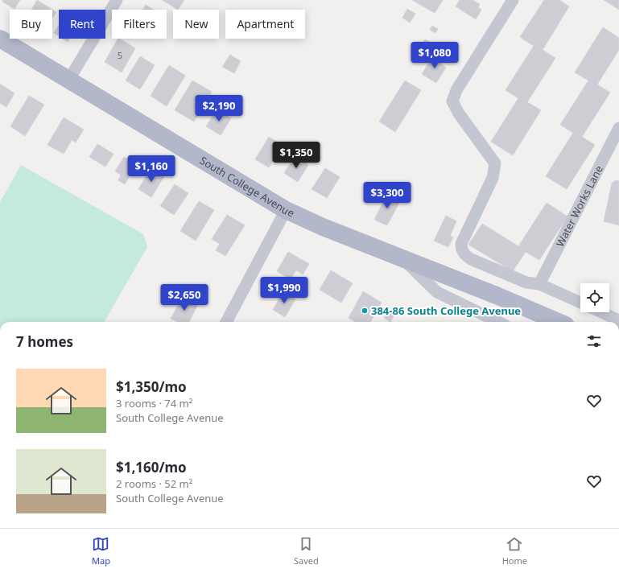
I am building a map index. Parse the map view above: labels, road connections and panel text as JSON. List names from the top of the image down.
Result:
{
  "streets": {
    "main road": ["South College Avenue"],
    "street": ["Water Works Lane"]
  },
  "places": ["384-86 South College Avenue"],
  "house_numbers": ["5"],
  "page": {
    "chip": [
      "Buy",
      "Rent",
      "Filters",
      "New",
      "Apartment"
    ],
    "price": [
      "$1,080",
      "$2,190",
      "$1,350",
      "$1,160",
      "$3,300",
      "$1,990",
      "$2,650"
    ],
    "heading": "7 homes",
    "list": [
      {
        "name": "$1,350/mo",
        "note": "3 rooms · 74 m² · South College Avenue"
      },
      {
        "name": "$1,160/mo",
        "note": "2 rooms · 52 m² · South College Avenue"
      }
    ],
    "tabs": ["Map", "Saved", "Home"]
  }
}
